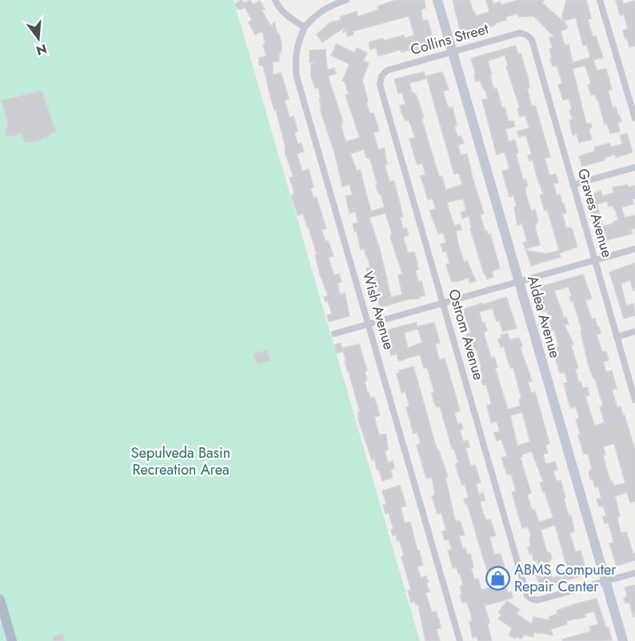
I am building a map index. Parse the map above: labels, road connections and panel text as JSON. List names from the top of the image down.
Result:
{
  "streets": {
    "street": [
      "Collins Street",
      "Graves Avenue",
      "Wish Avenue",
      "Aldea Avenue",
      "Ostrom Avenue"
    ]
  },
  "crossings": [
    ["Collins Street", "Graves Avenue"],
    ["Collins Street", "Aldea Avenue"],
    ["Collins Street", "Ostrom Avenue"],
    ["Aldea Avenue", "Ostrom Avenue"]
  ],
  "parks": ["Sepulveda Basin Recreation Area"],
  "places": {
    "shop": ["ABMS Computer Repair Center"]
  },
  "north": "bottom"
}
